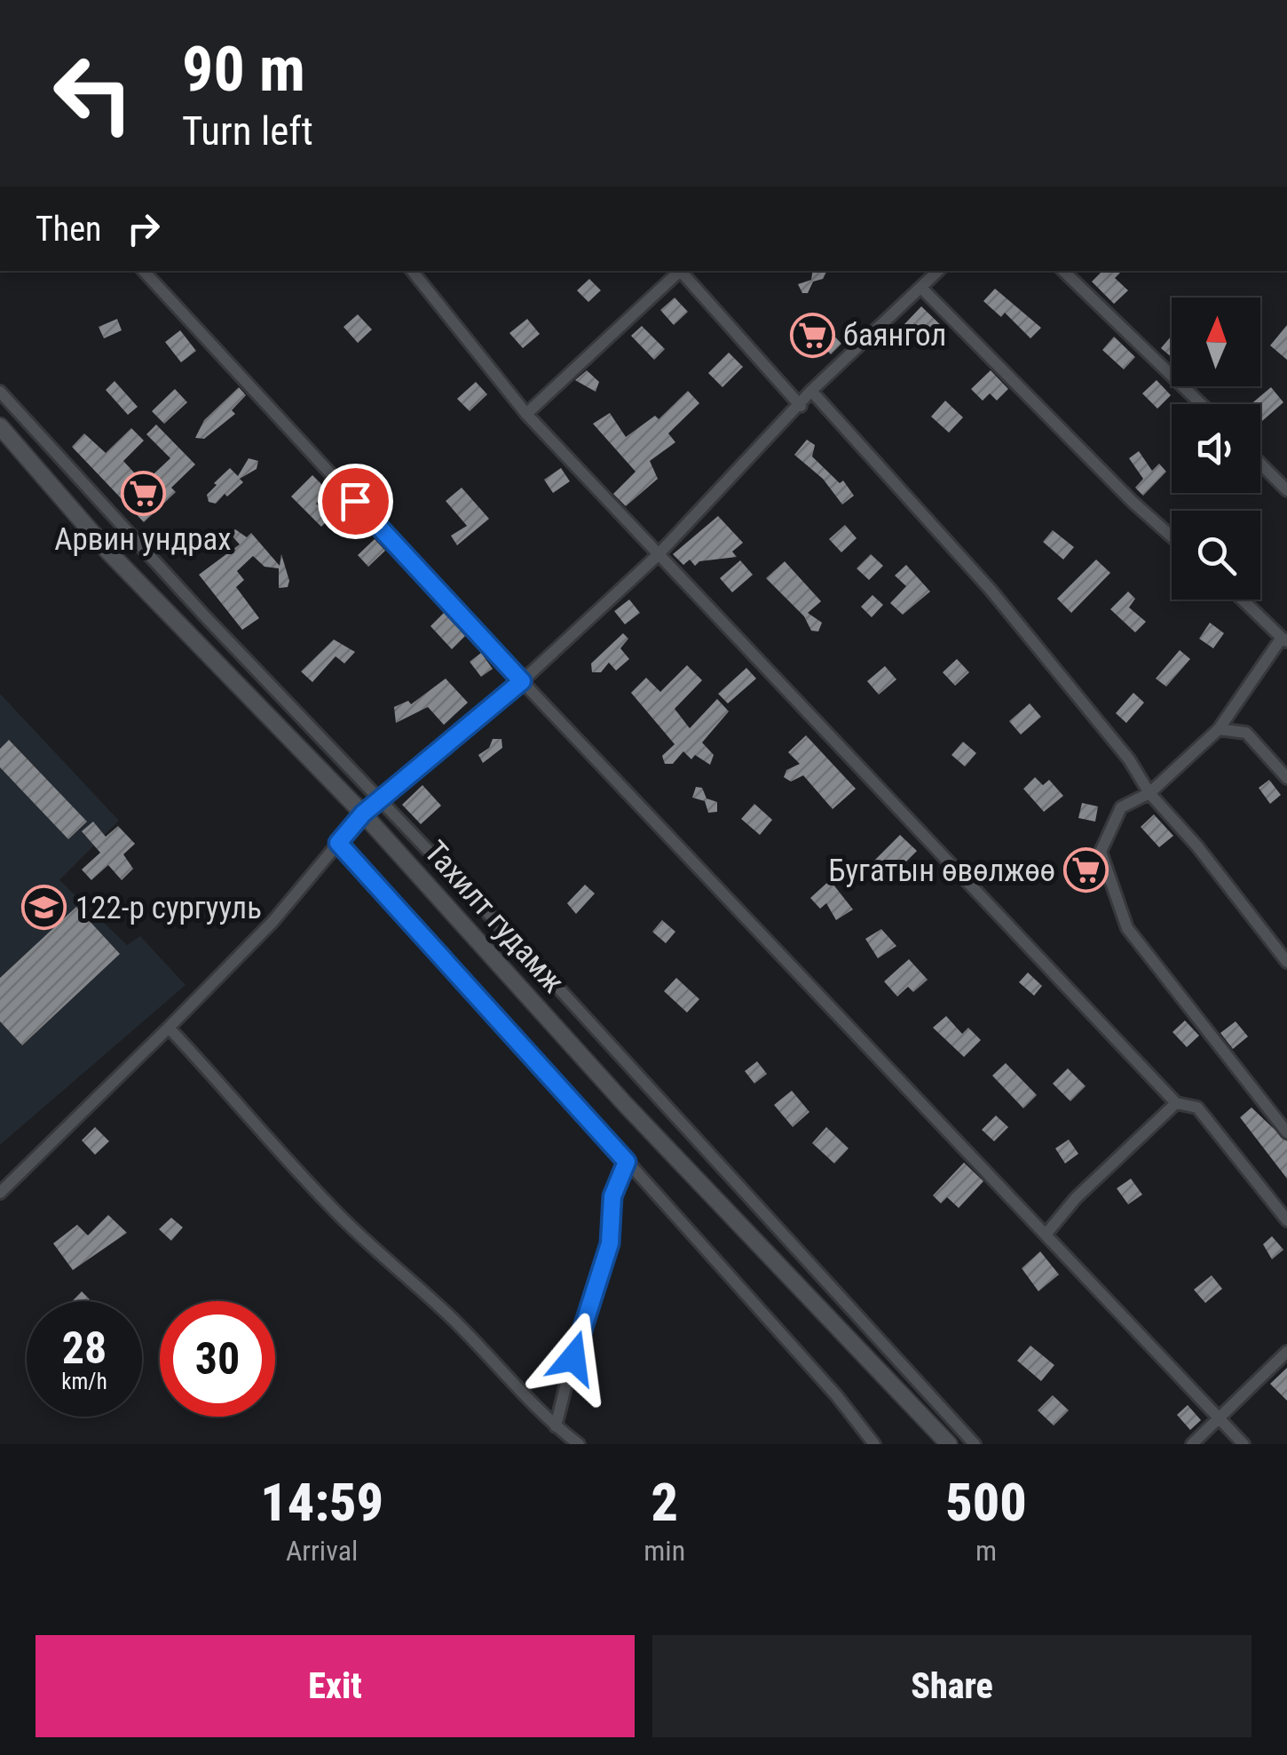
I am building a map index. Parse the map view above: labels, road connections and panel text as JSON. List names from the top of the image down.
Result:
{
  "streets": {
    "main road": ["Тахилт гудамж"]
  },
  "places": {
    "supermarket": ["баянгол", "Арвин ундрах", "Бугатын өвөлжөө"],
    "school or university": ["122-р сургууль"]
  },
  "north": "top",
  "page": {
    "turn": ["90 m", "Turn left"],
    "then": "Then",
    "speed": "28 km/h",
    "limit": "30",
    "eta": [
      "14:59",
      "Arrival",
      "2",
      "min",
      "500",
      "m"
    ],
    "buttons": ["Exit", "Share"]
  }
}
